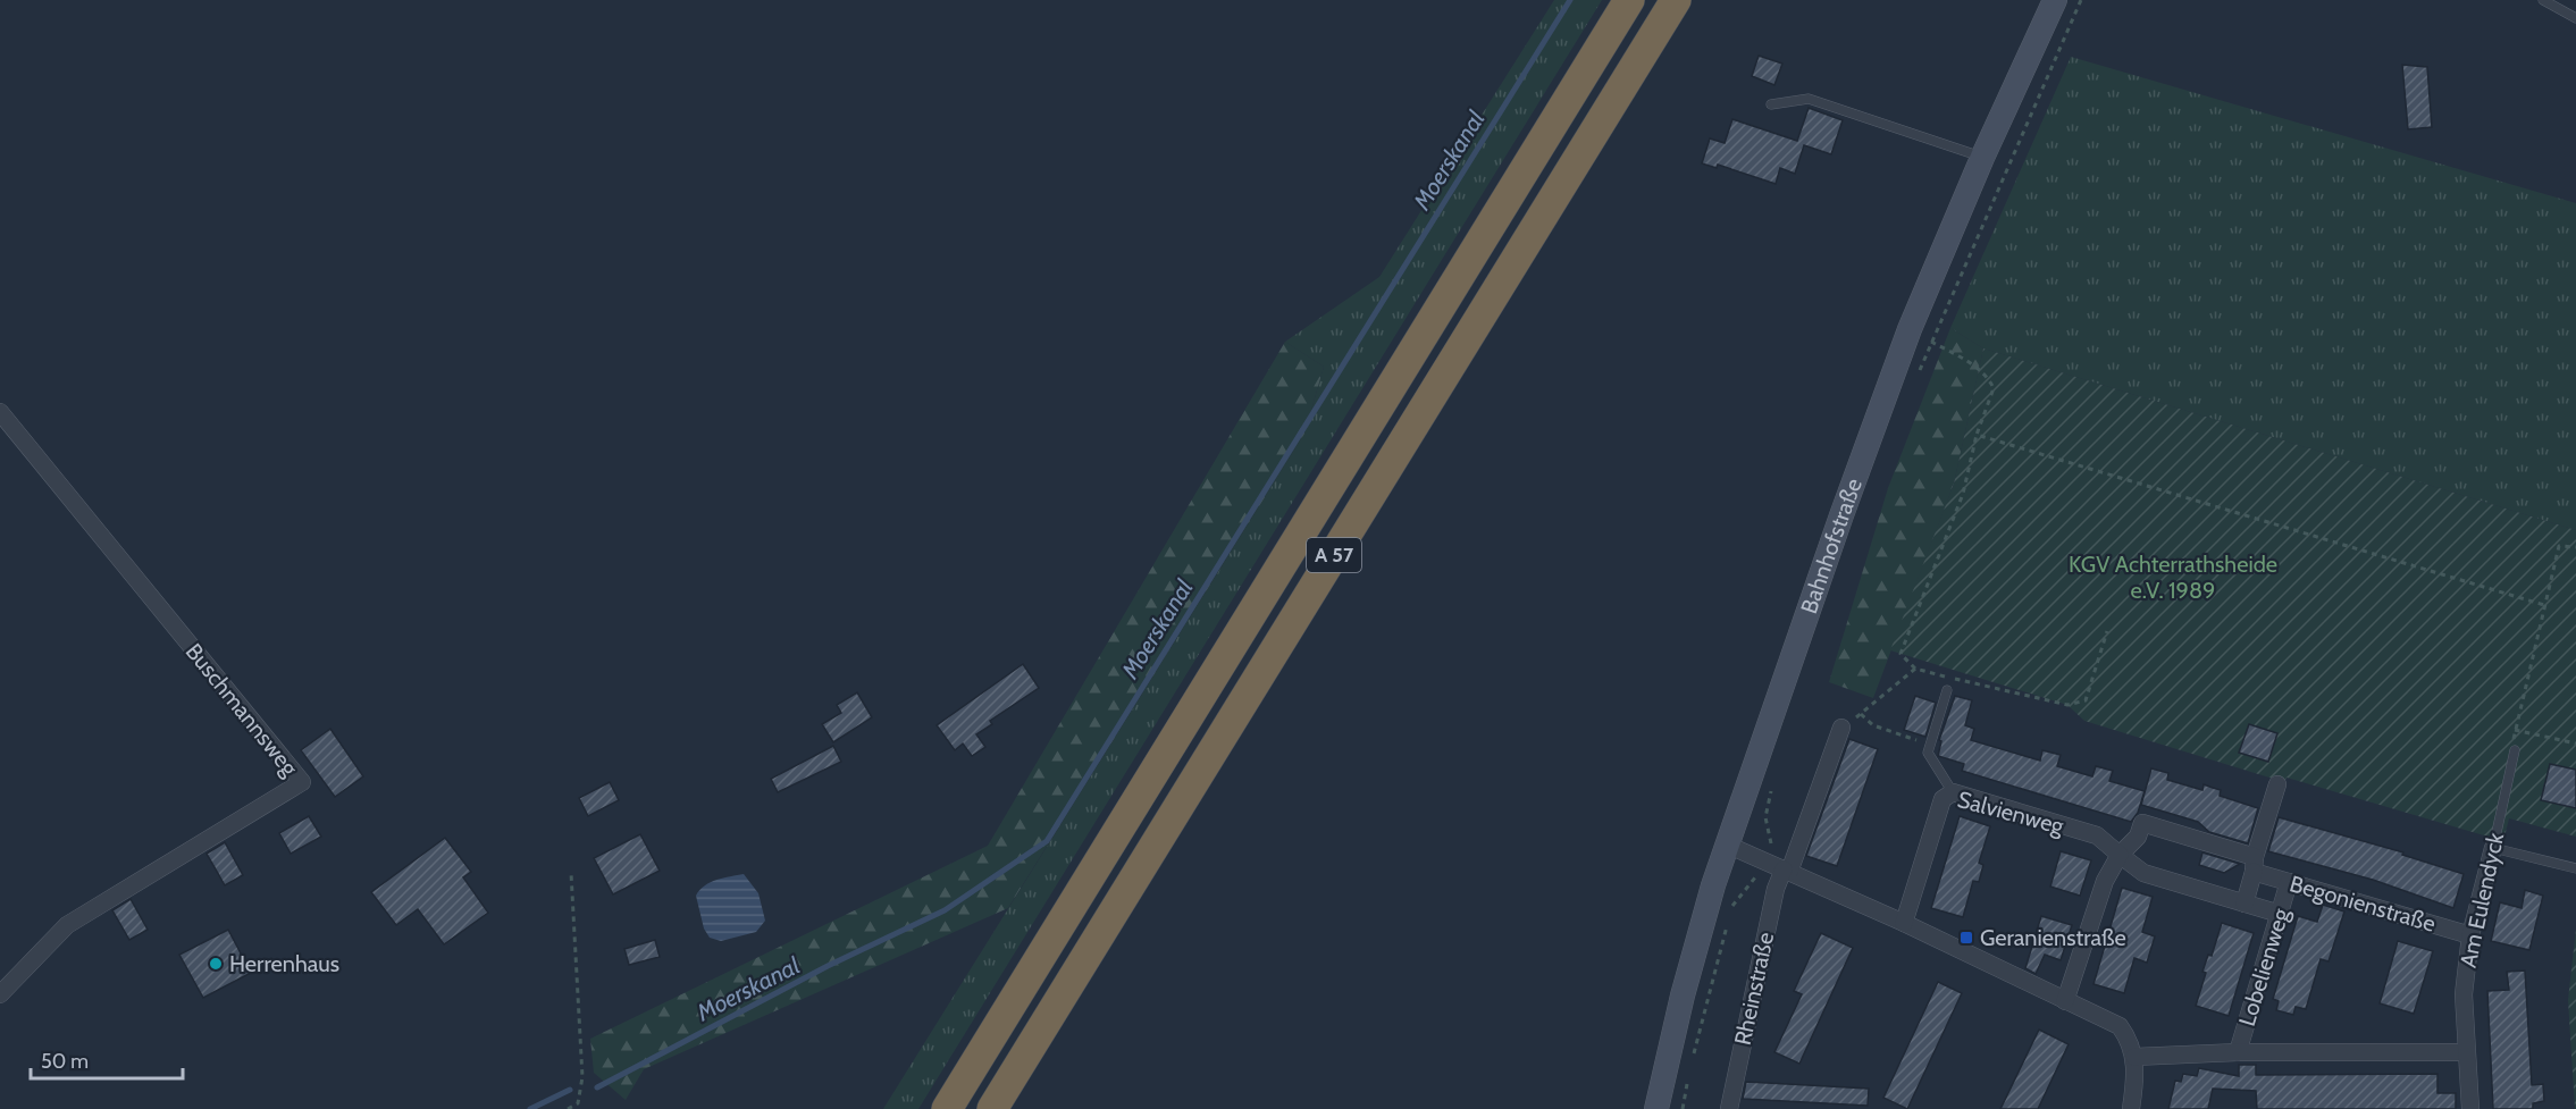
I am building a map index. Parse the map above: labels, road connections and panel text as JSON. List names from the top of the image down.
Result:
{
  "streets": {
    "highway": ["A 57"],
    "main road": ["Bahnhofstraße"],
    "street": [
      "Buschmannsweg",
      "Salvienweg",
      "Am Eulendyck",
      "Begonienstraße",
      "Lobelienweg",
      "Rheinstraße"
    ]
  },
  "crossings": [
    ["Salvienweg", "Lobelienweg"],
    ["Am Eulendyck", "Begonienstraße"],
    ["Begonienstraße", "Lobelienweg"]
  ],
  "water": ["Moerskanal"],
  "parks": ["KGV Achterrathsheide e.V. 1989"],
  "places": {
    "transit": ["Geranienstraße"],
    "other": ["Herrenhaus"]
  },
  "scale_bar": "50 m"
}
